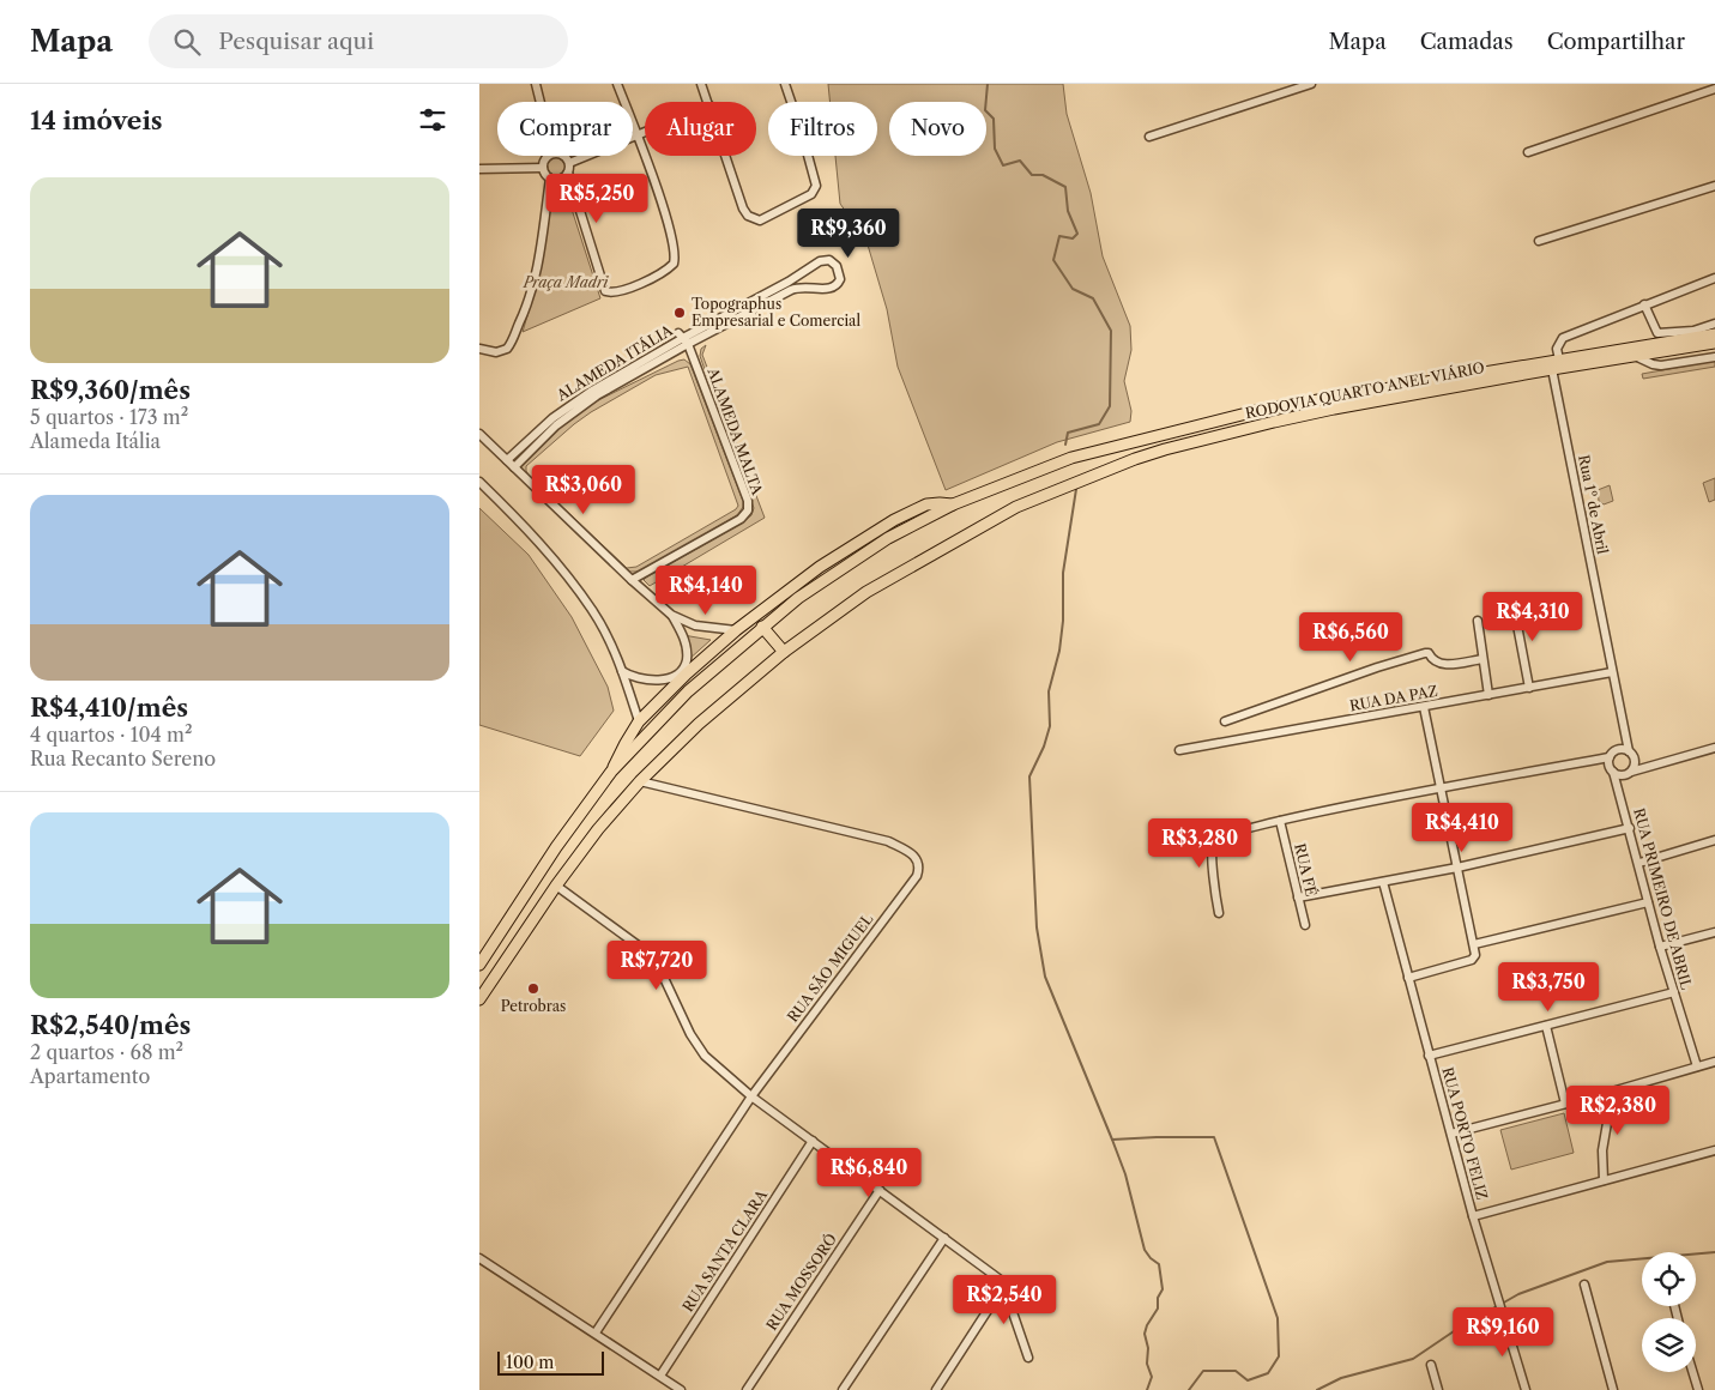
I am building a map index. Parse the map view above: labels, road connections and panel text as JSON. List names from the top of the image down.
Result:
{
  "streets": {
    "highway": ["RODOVIA QUARTO ANEL VIÁRIO"],
    "street": [
      "ALAMEDA ITÁLIA",
      "ALAMEDA MALTA",
      "Rua 1º de Abril",
      "RUA DA PAZ",
      "RUA FÉ",
      "RUA PRIMEIRO DE ABRIL",
      "RUA SÃO MIGUEL",
      "RUA PORTO FELIZ",
      "RUA SANTA CLARA",
      "RUA MOSSORÓ"
    ]
  },
  "crossings": [
    ["ALAMEDA ITÁLIA", "ALAMEDA MALTA"],
    ["RODOVIA QUARTO ANEL VIÁRIO", "Rua 1º de Abril"],
    ["RODOVIA QUARTO ANEL VIÁRIO", "RUA SÃO MIGUEL"],
    ["Rua 1º de Abril", "RUA DA PAZ"],
    ["Rua 1º de Abril", "RUA PRIMEIRO DE ABRIL"]
  ],
  "parks": ["Praça Madri"],
  "places": ["Topographus Empresarial e Comercial", "Petrobras"],
  "scale_bar": "100 m",
  "page": {
    "header": "Mapa",
    "search": "Pesquisar aqui",
    "nav": ["Mapa", "Camadas", "Compartilhar"],
    "heading": "14 imóveis",
    "chip": [
      "Comprar",
      "Alugar",
      "Filtros",
      "Novo"
    ],
    "list": [
      {
        "name": "R$9,360/mês",
        "note": "5 quartos · 173 m² · Alameda Itália"
      },
      {
        "name": "R$4,410/mês",
        "note": "4 quartos · 104 m² · Rua Recanto Sereno"
      },
      {
        "name": "R$2,540/mês",
        "note": "2 quartos · 68 m² · Apartamento"
      }
    ],
    "price": [
      "R$5,250",
      "R$9,360",
      "R$3,060",
      "R$4,140",
      "R$4,310",
      "R$6,560",
      "R$4,410",
      "R$3,280",
      "R$7,720",
      "R$3,750",
      "R$2,380",
      "R$6,840",
      "R$2,540",
      "R$9,160"
    ],
    "scale": "100 m"
  }
}
